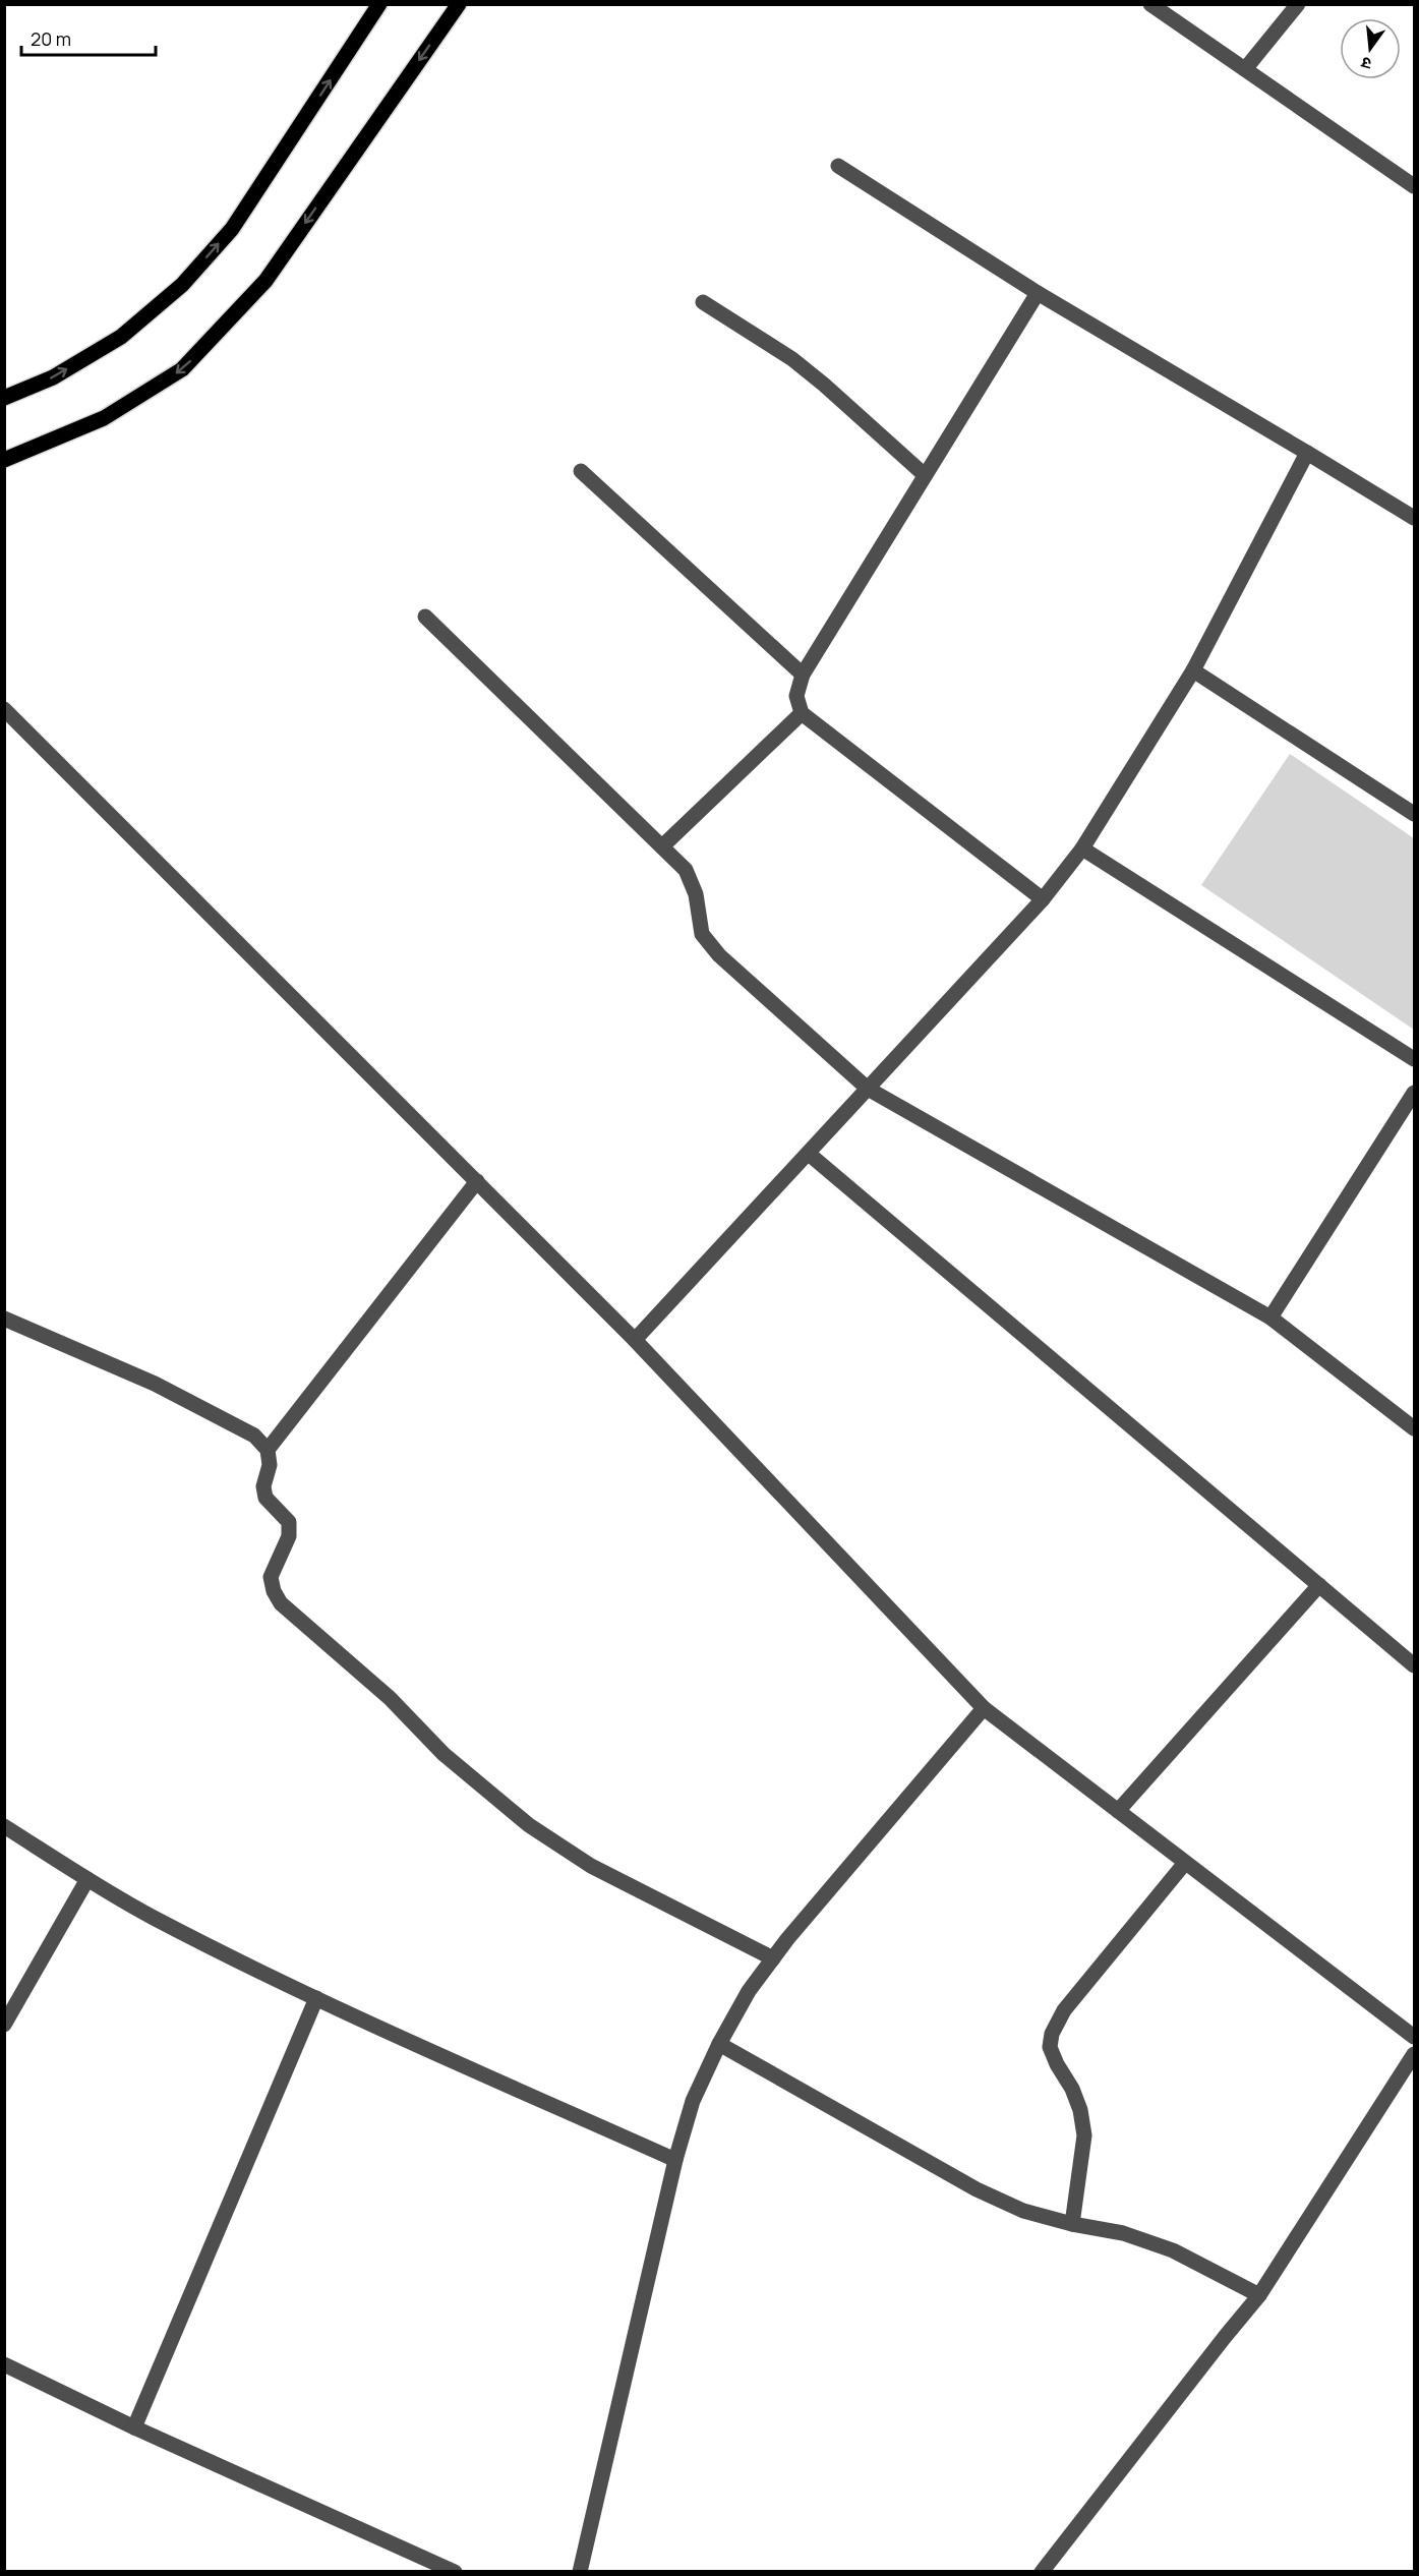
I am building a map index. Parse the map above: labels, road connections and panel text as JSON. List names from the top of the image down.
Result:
{
  "scale_bar": "20 m",
  "north": "bottom"
}
